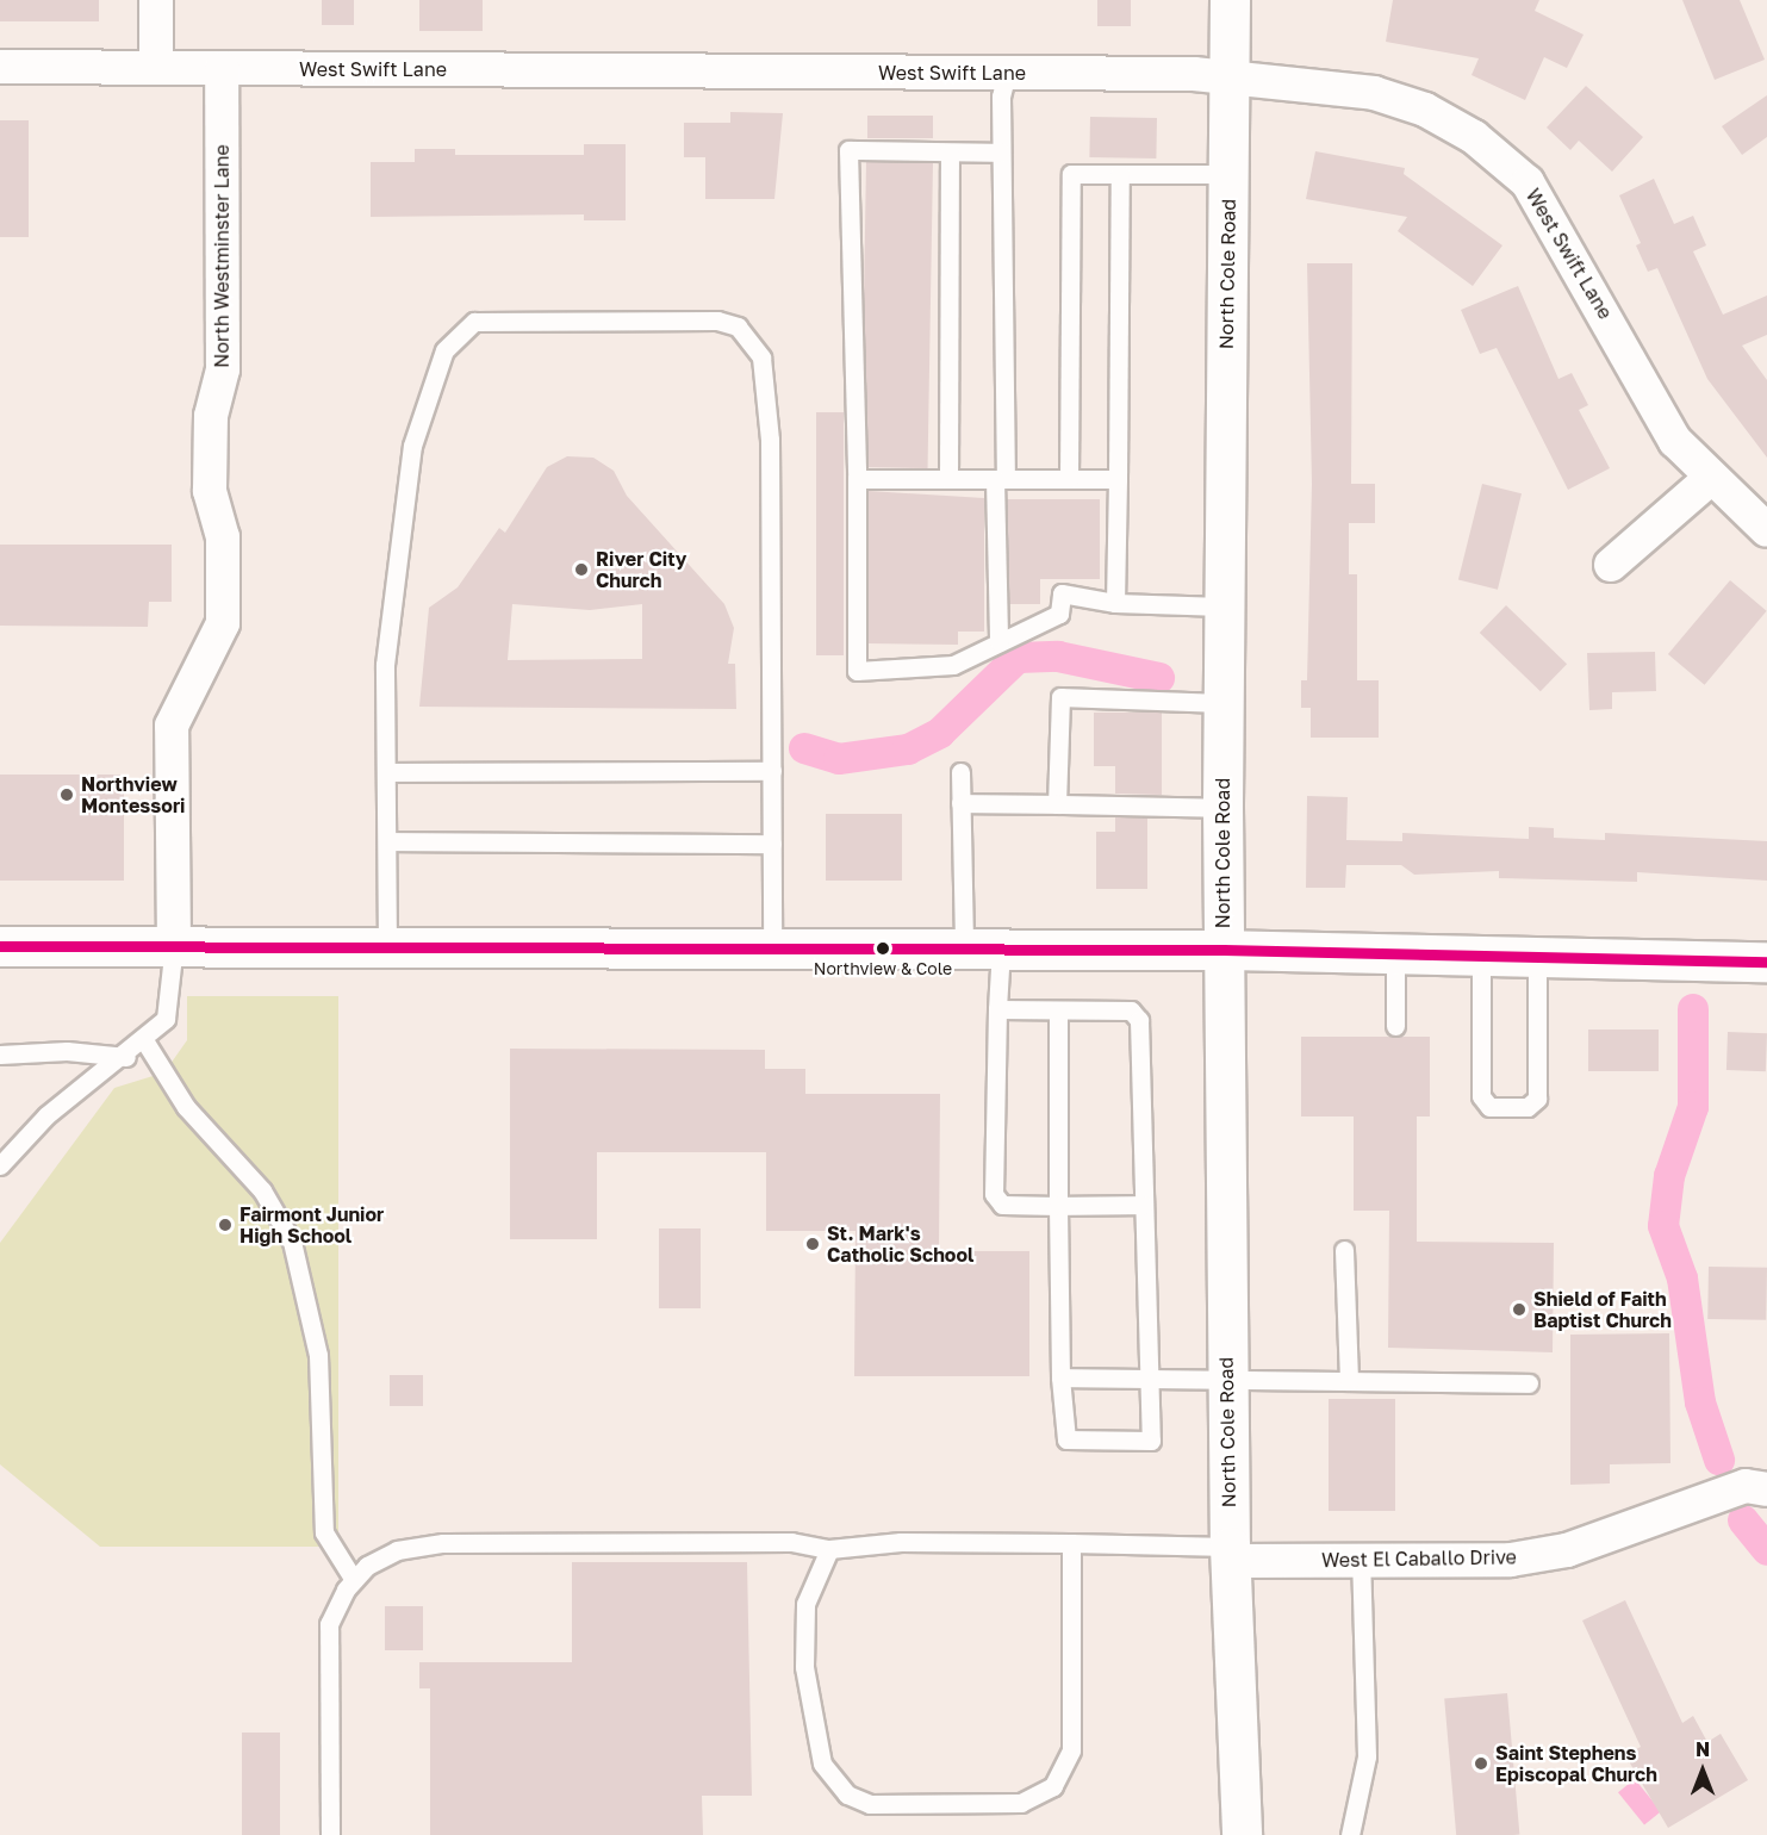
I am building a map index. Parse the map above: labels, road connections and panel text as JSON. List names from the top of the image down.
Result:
{
  "streets": {
    "main road": ["North Cole Road"],
    "street": ["West Swift Lane", "North Westminster Lane", "West El Caballo Drive"]
  },
  "crossings": [
    ["West Swift Lane", "North Westminster Lane"],
    ["West Swift Lane", "North Cole Road"],
    ["North Cole Road", "West El Caballo Drive"]
  ],
  "places": [
    "River City Church",
    "Northview Montessori",
    "Northview & Cole",
    "Fairmont Junior High School",
    "St. Mark's Catholic School",
    "Shield of Faith Baptist Church",
    "Saint Stephens Episcopal Church"
  ],
  "north": "top"
}
